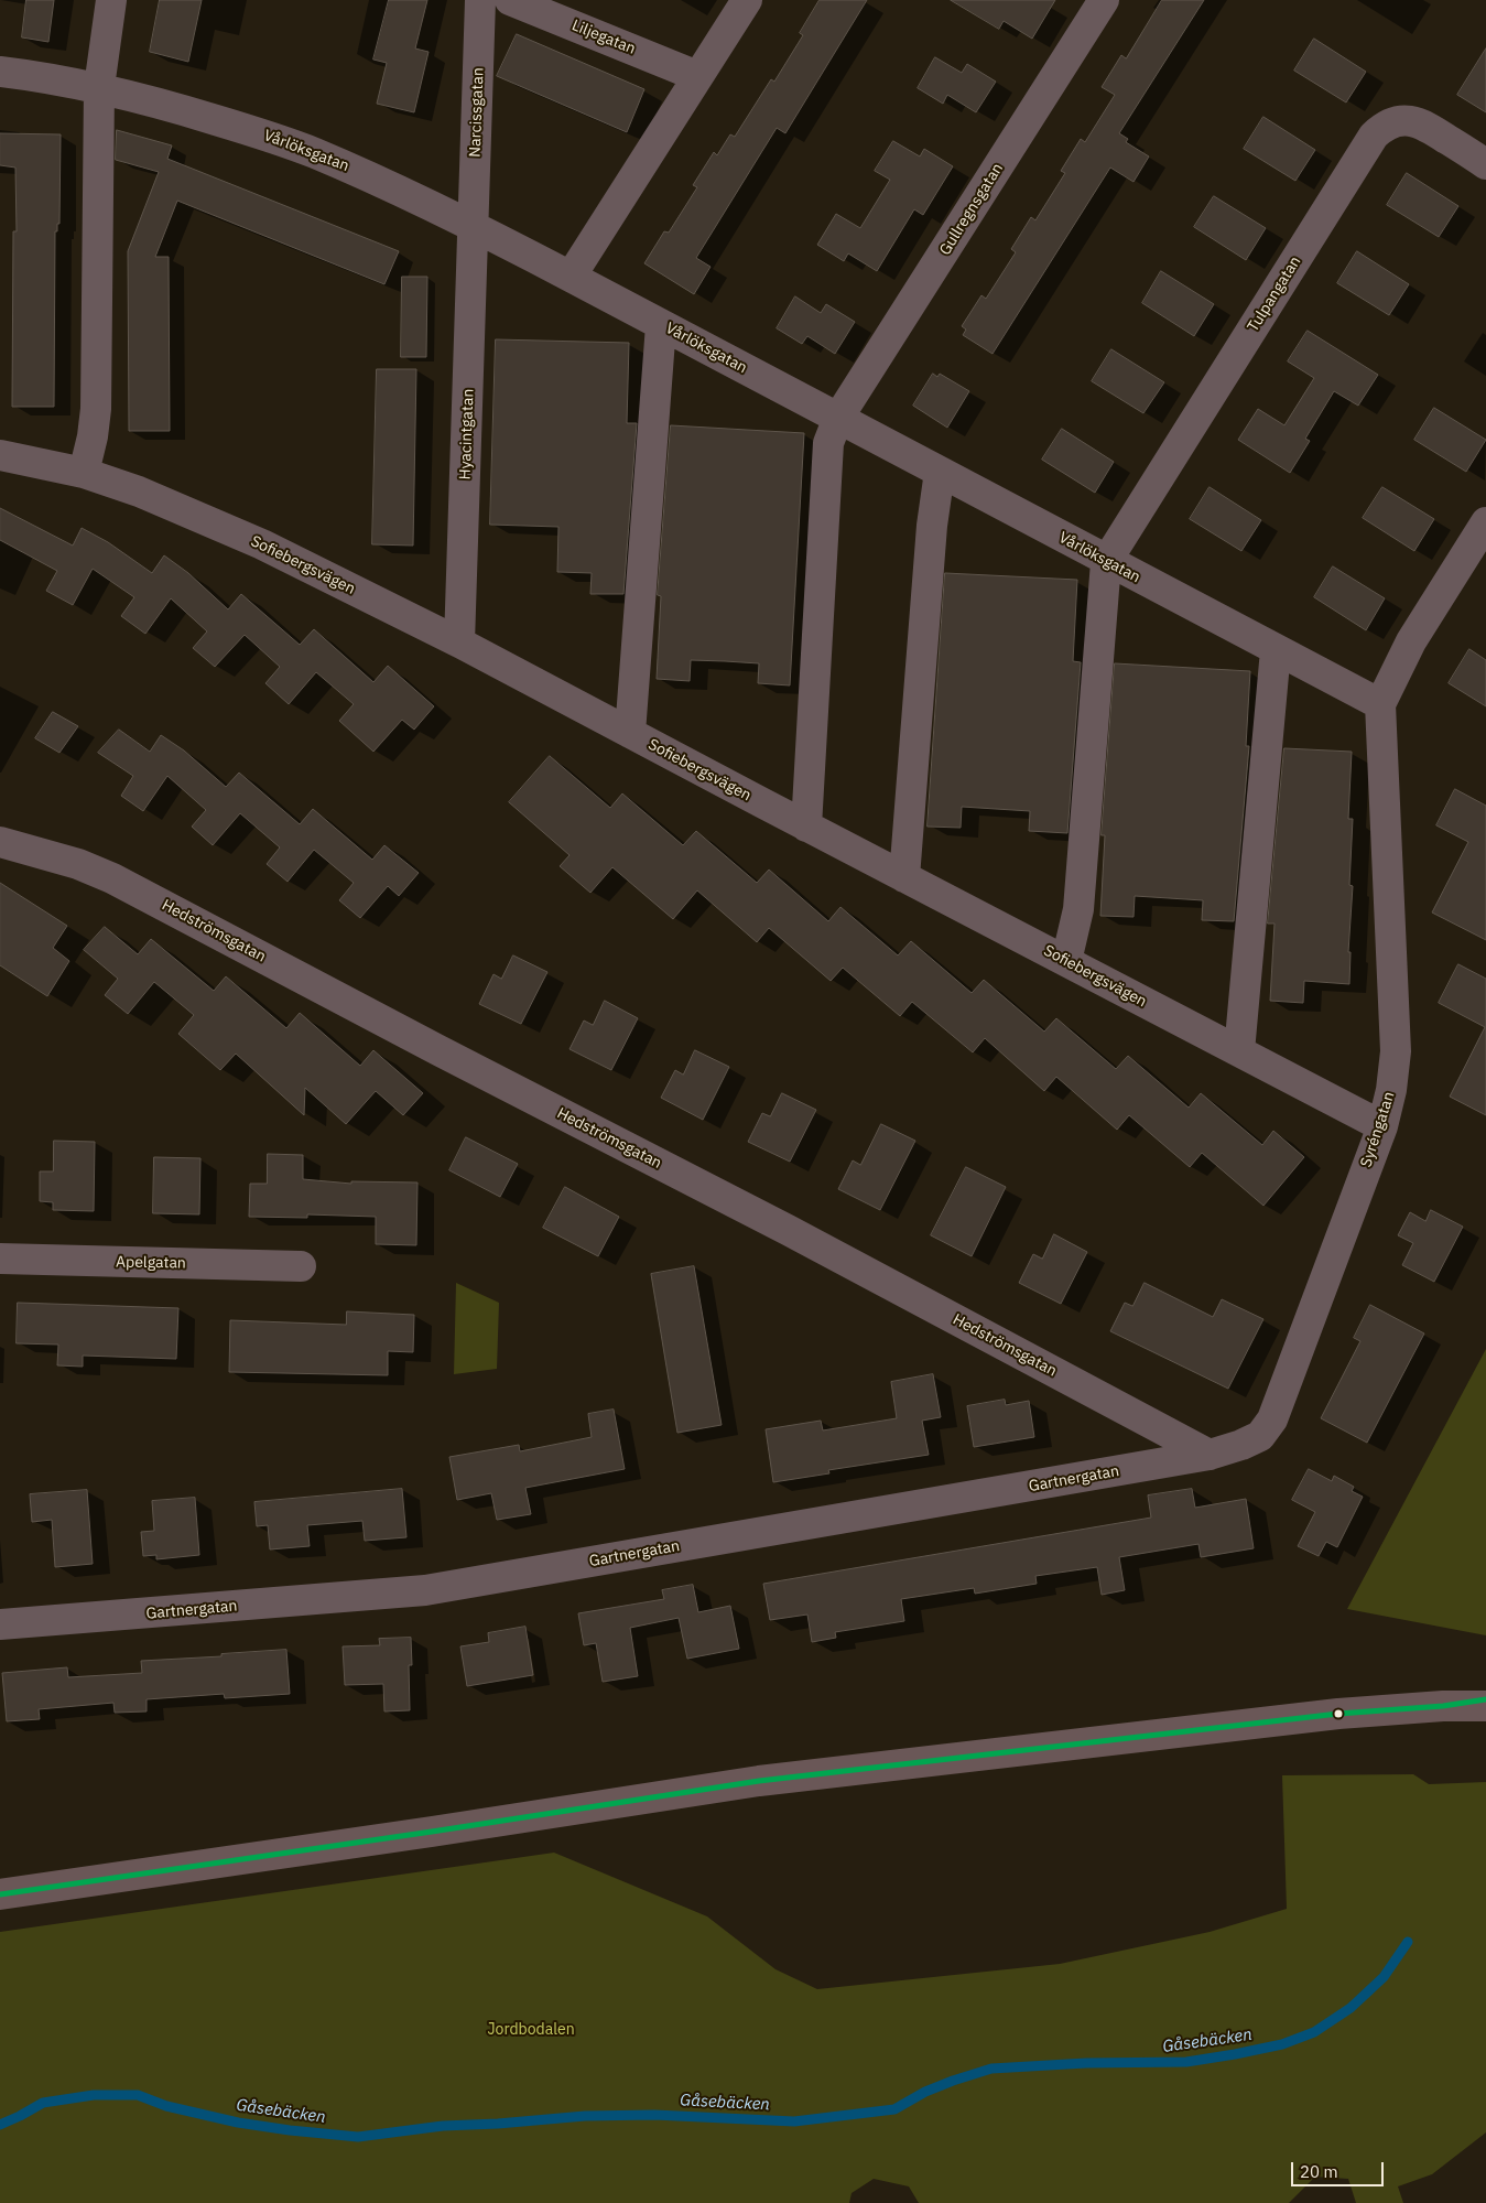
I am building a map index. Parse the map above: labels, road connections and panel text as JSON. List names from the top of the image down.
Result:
{
  "streets": {
    "street": [
      "Liljegatan",
      "Narcissgatan",
      "Vårlöksgatan",
      "Gullregnsgatan",
      "Tulpangatan",
      "Hyacintgatan",
      "Sofiebergsvägen",
      "Hedströmsgatan",
      "Syréngatan",
      "Apelgatan",
      "Gartnergatan"
    ]
  },
  "crossings": [
    ["Narcissgatan", "Vårlöksgatan"],
    ["Narcissgatan", "Hyacintgatan"],
    ["Vårlöksgatan", "Gullregnsgatan"],
    ["Vårlöksgatan", "Tulpangatan"],
    ["Vårlöksgatan", "Hyacintgatan"],
    ["Vårlöksgatan", "Syréngatan"],
    ["Gullregnsgatan", "Sofiebergsvägen"],
    ["Hyacintgatan", "Sofiebergsvägen"],
    ["Sofiebergsvägen", "Syréngatan"],
    ["Hedströmsgatan", "Gartnergatan"],
    ["Syréngatan", "Gartnergatan"]
  ],
  "water": ["Gåsebäcken"],
  "parks": ["Jordbodalen"],
  "scale_bar": "20 m"
}
